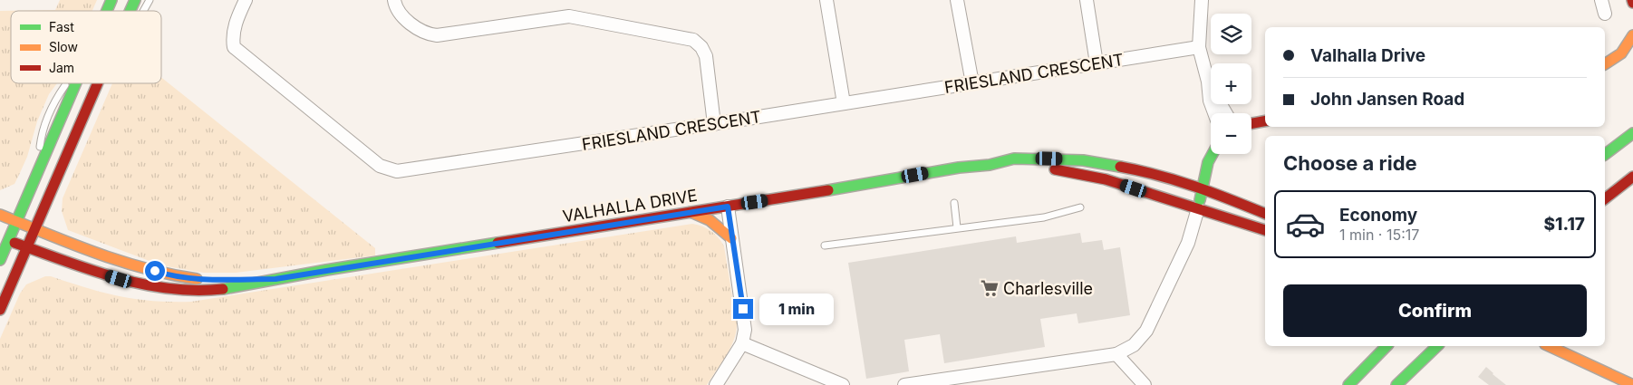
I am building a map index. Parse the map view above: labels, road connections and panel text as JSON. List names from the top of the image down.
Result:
{
  "streets": {
    "main road": ["VALHALLA DRIVE"],
    "street": ["FRIESLAND CRESCENT"]
  },
  "places": {
    "supermarket": ["Charlesville"]
  },
  "legend": ["Fast", "Slow", "Jam"],
  "page": {
    "map_buttons": ["+", "−"],
    "banner": ["Valhalla Drive", "John Jansen Road"],
    "heading": "Choose a ride",
    "list": [
      {
        "name": "Economy",
        "note": "1 min · 15:17",
        "value": "$1.17"
      }
    ],
    "buttons": "Confirm",
    "bubble": "1 min"
  }
}
